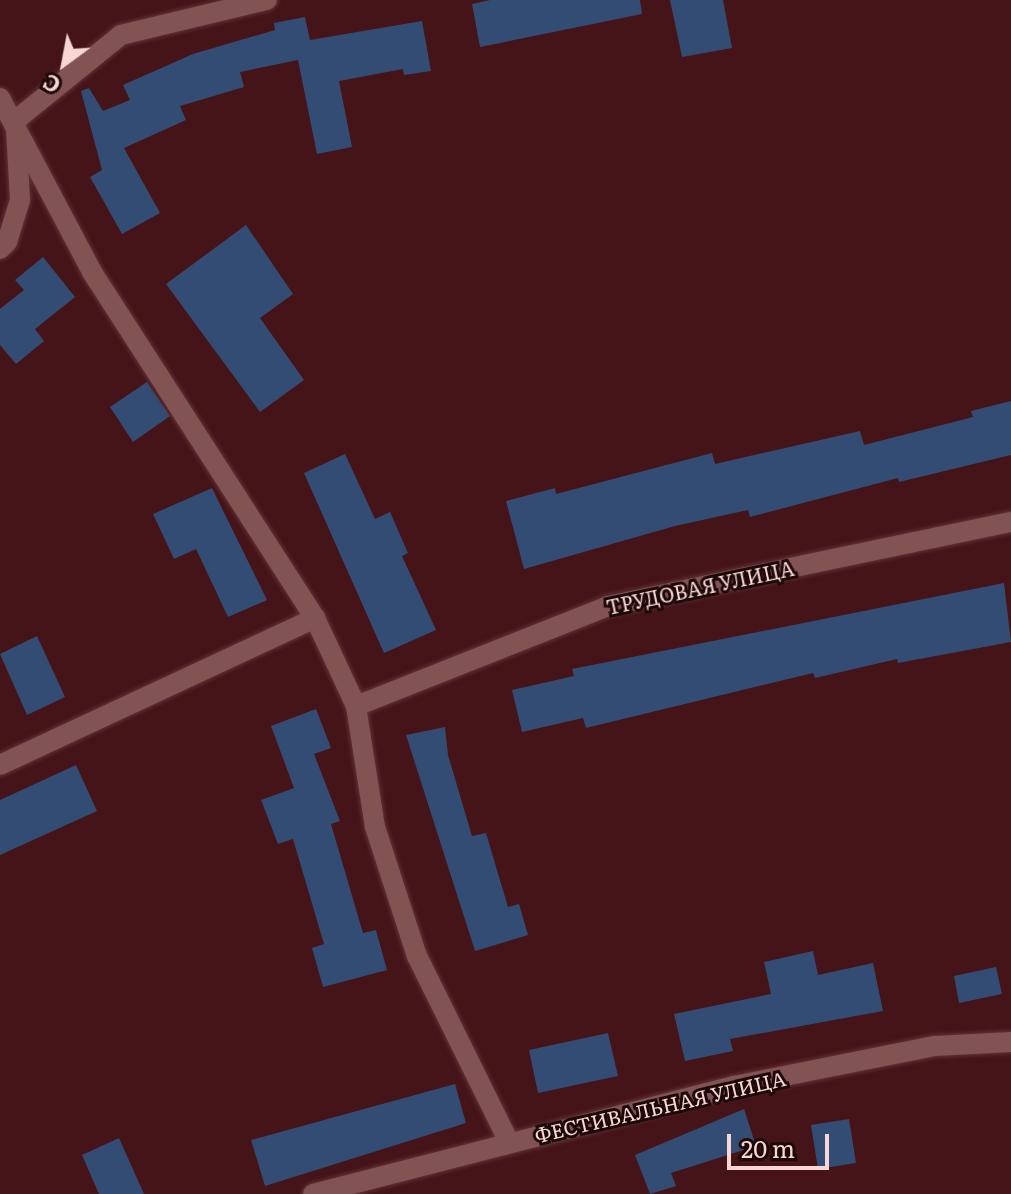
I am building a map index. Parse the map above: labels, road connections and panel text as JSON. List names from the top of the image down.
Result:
{
  "streets": {
    "street": ["ТРУДОВАЯ УЛИЦА", "ФЕСТИВАЛЬНАЯ УЛИЦА"]
  },
  "scale_bar": "20 m",
  "north": "bottom left"
}
